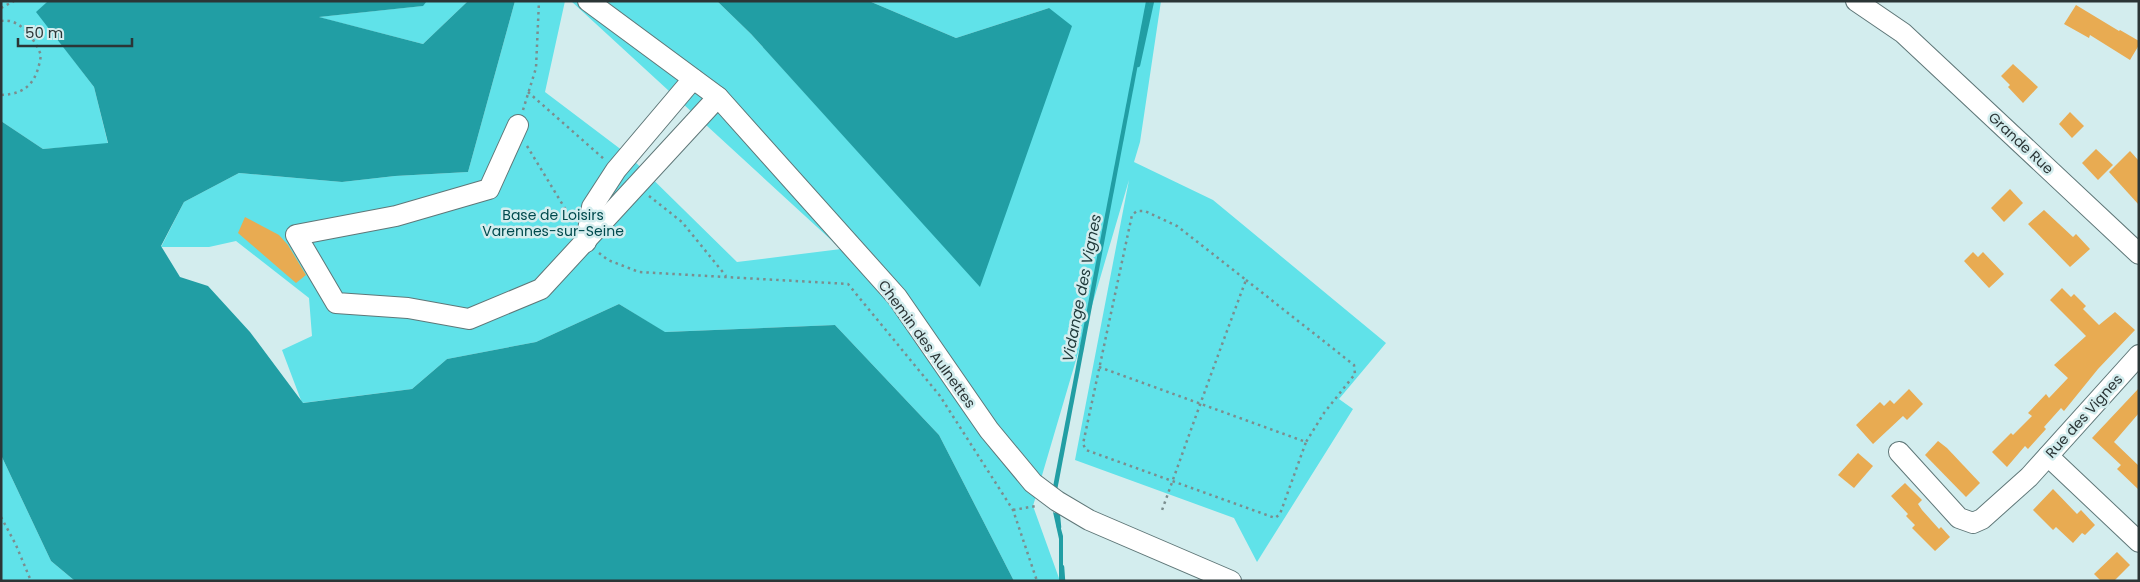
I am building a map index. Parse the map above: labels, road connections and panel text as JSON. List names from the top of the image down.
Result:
{
  "streets": {
    "street": ["Grande Rue", "Chemin des Aulnettes", "Rue des Vignes"]
  },
  "water": ["Vidange des Vignes"],
  "parks": ["Base de Loisirs Varennes-sur-Seine"],
  "scale_bar": "50 m"
}
